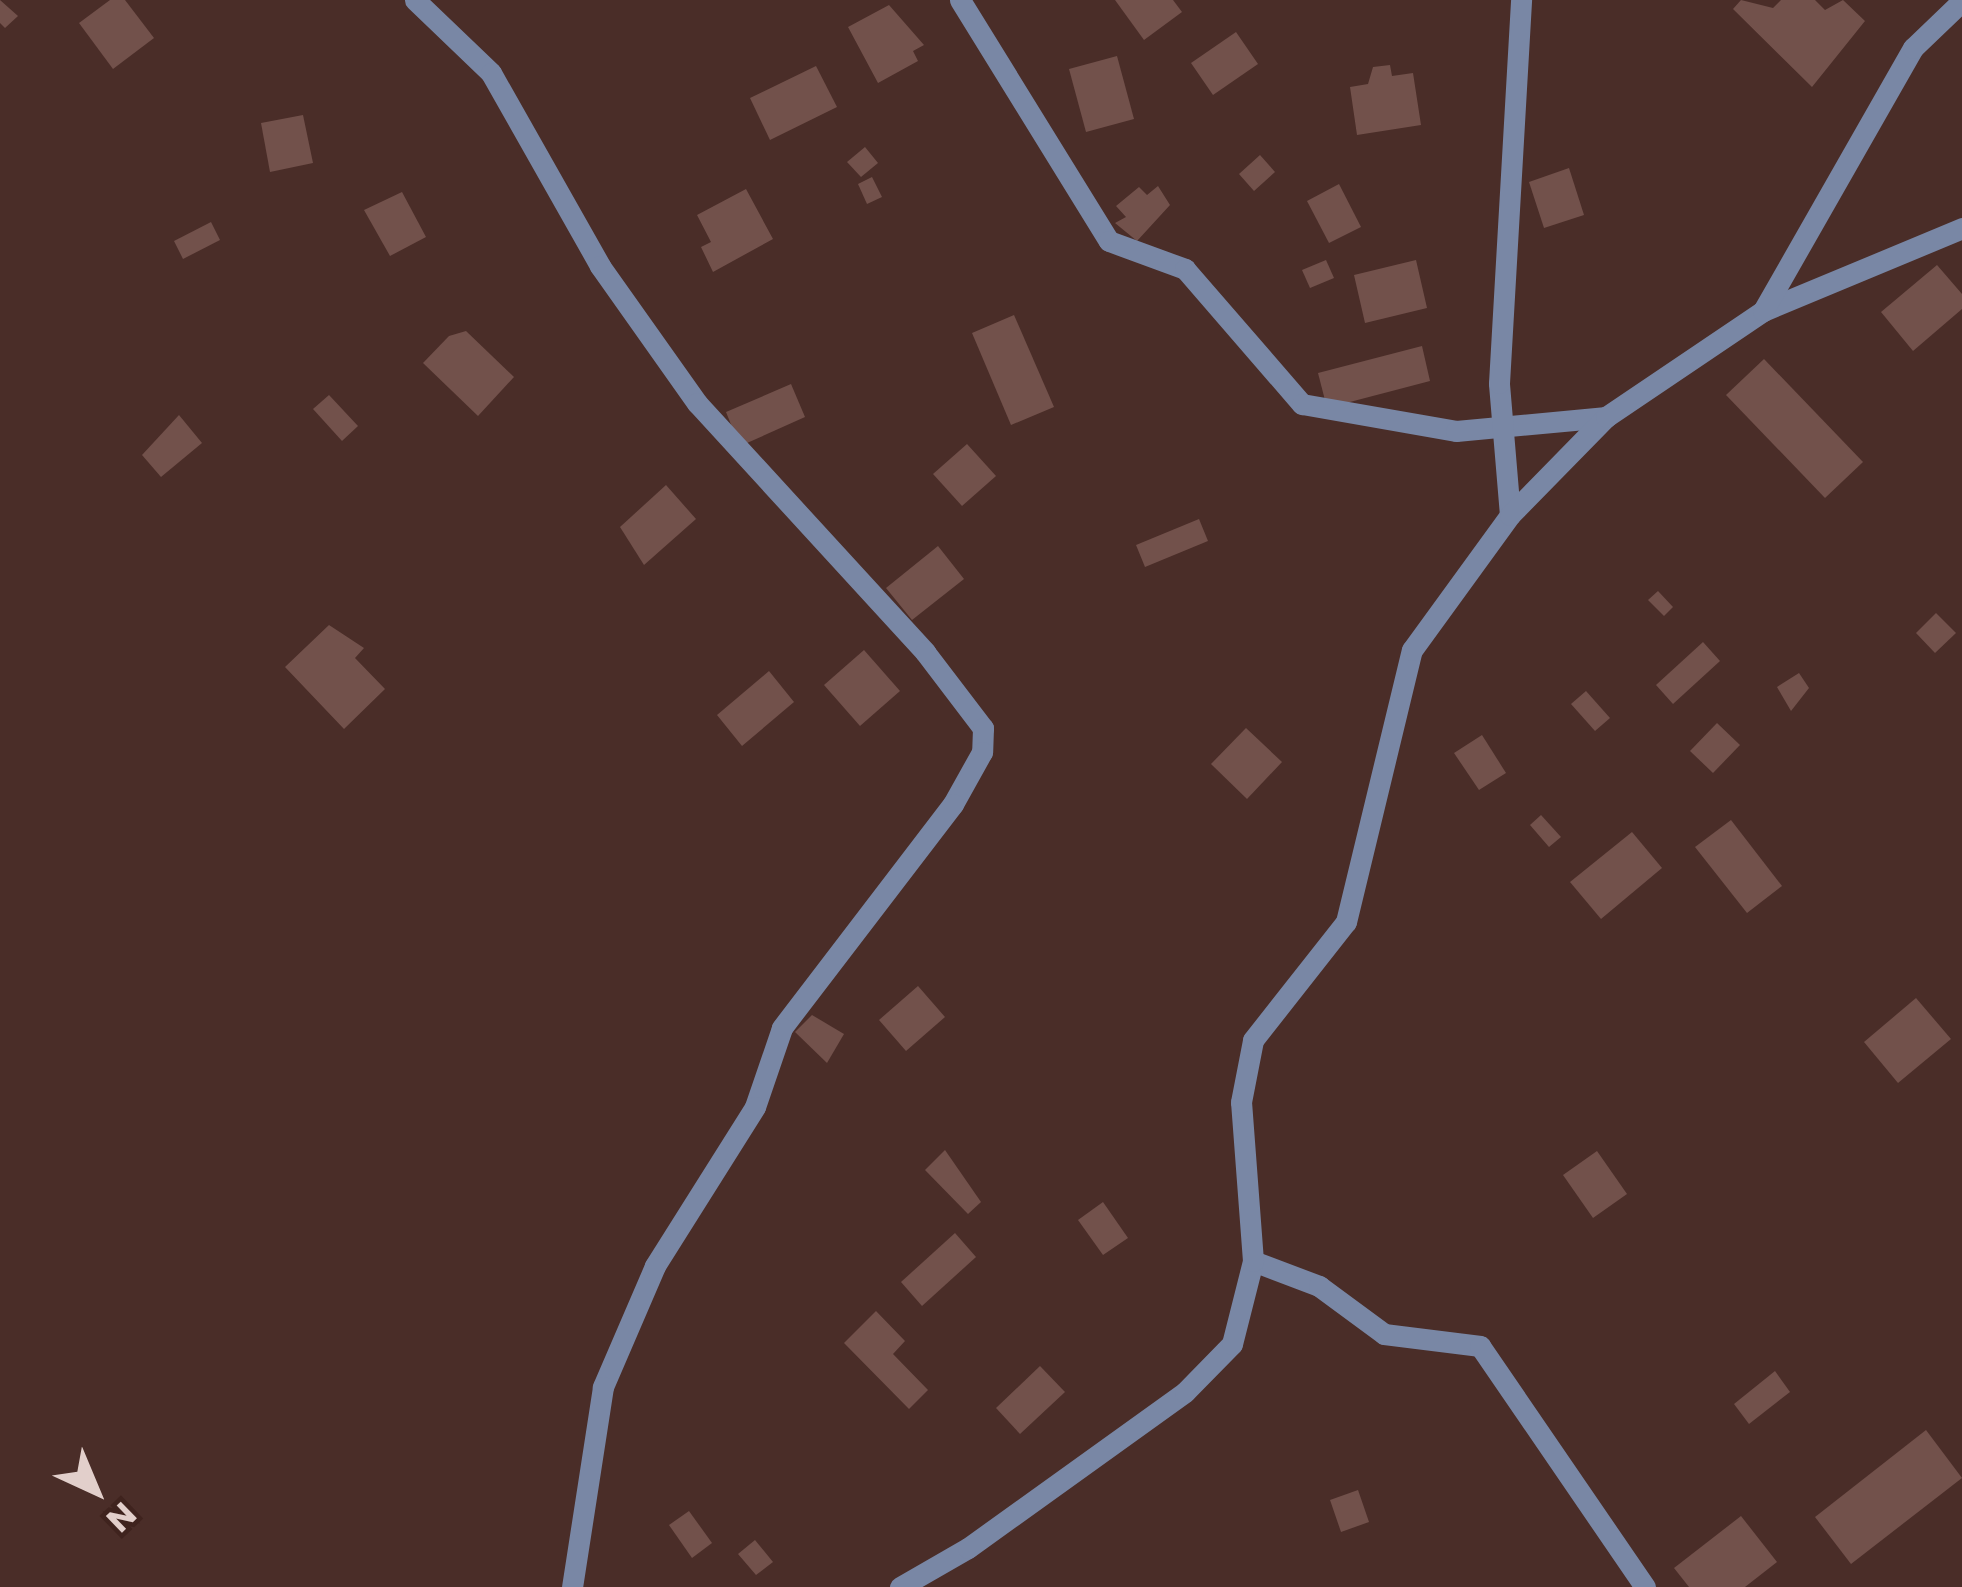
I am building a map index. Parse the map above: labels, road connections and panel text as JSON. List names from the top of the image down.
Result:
{
  "north": "bottom right"
}
